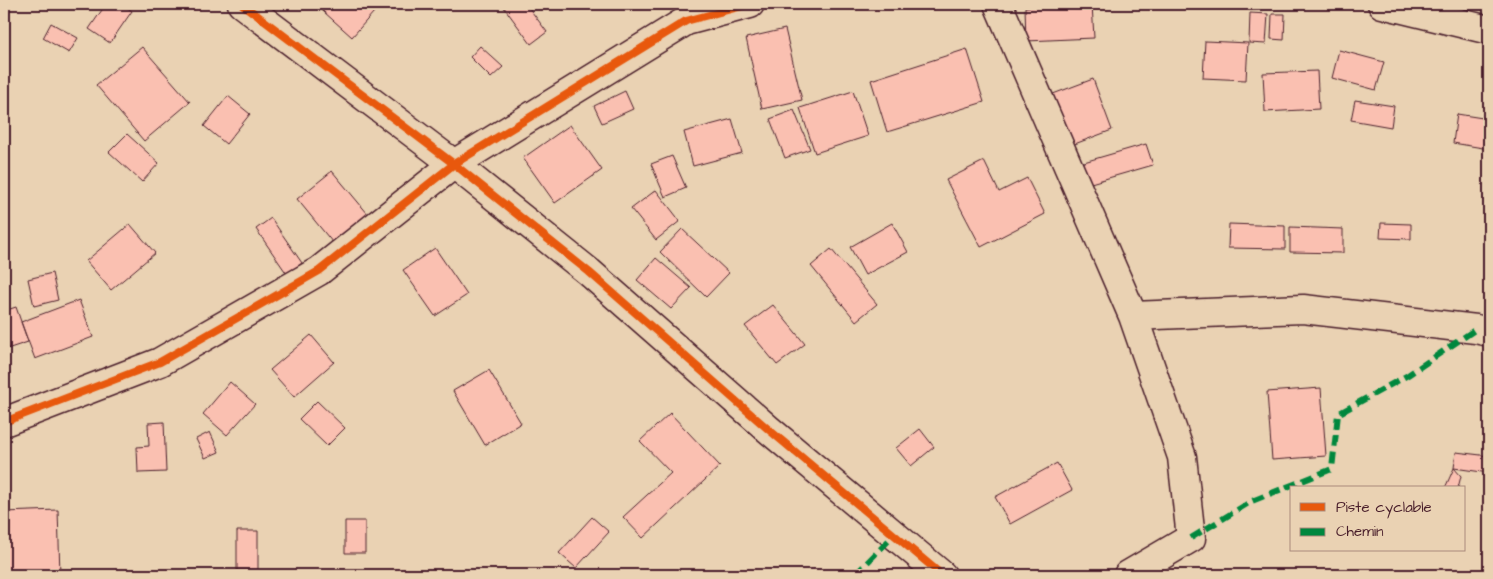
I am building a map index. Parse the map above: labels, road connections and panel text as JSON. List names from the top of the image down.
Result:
{
  "legend": ["Piste cyclable", "Chemin"]
}
